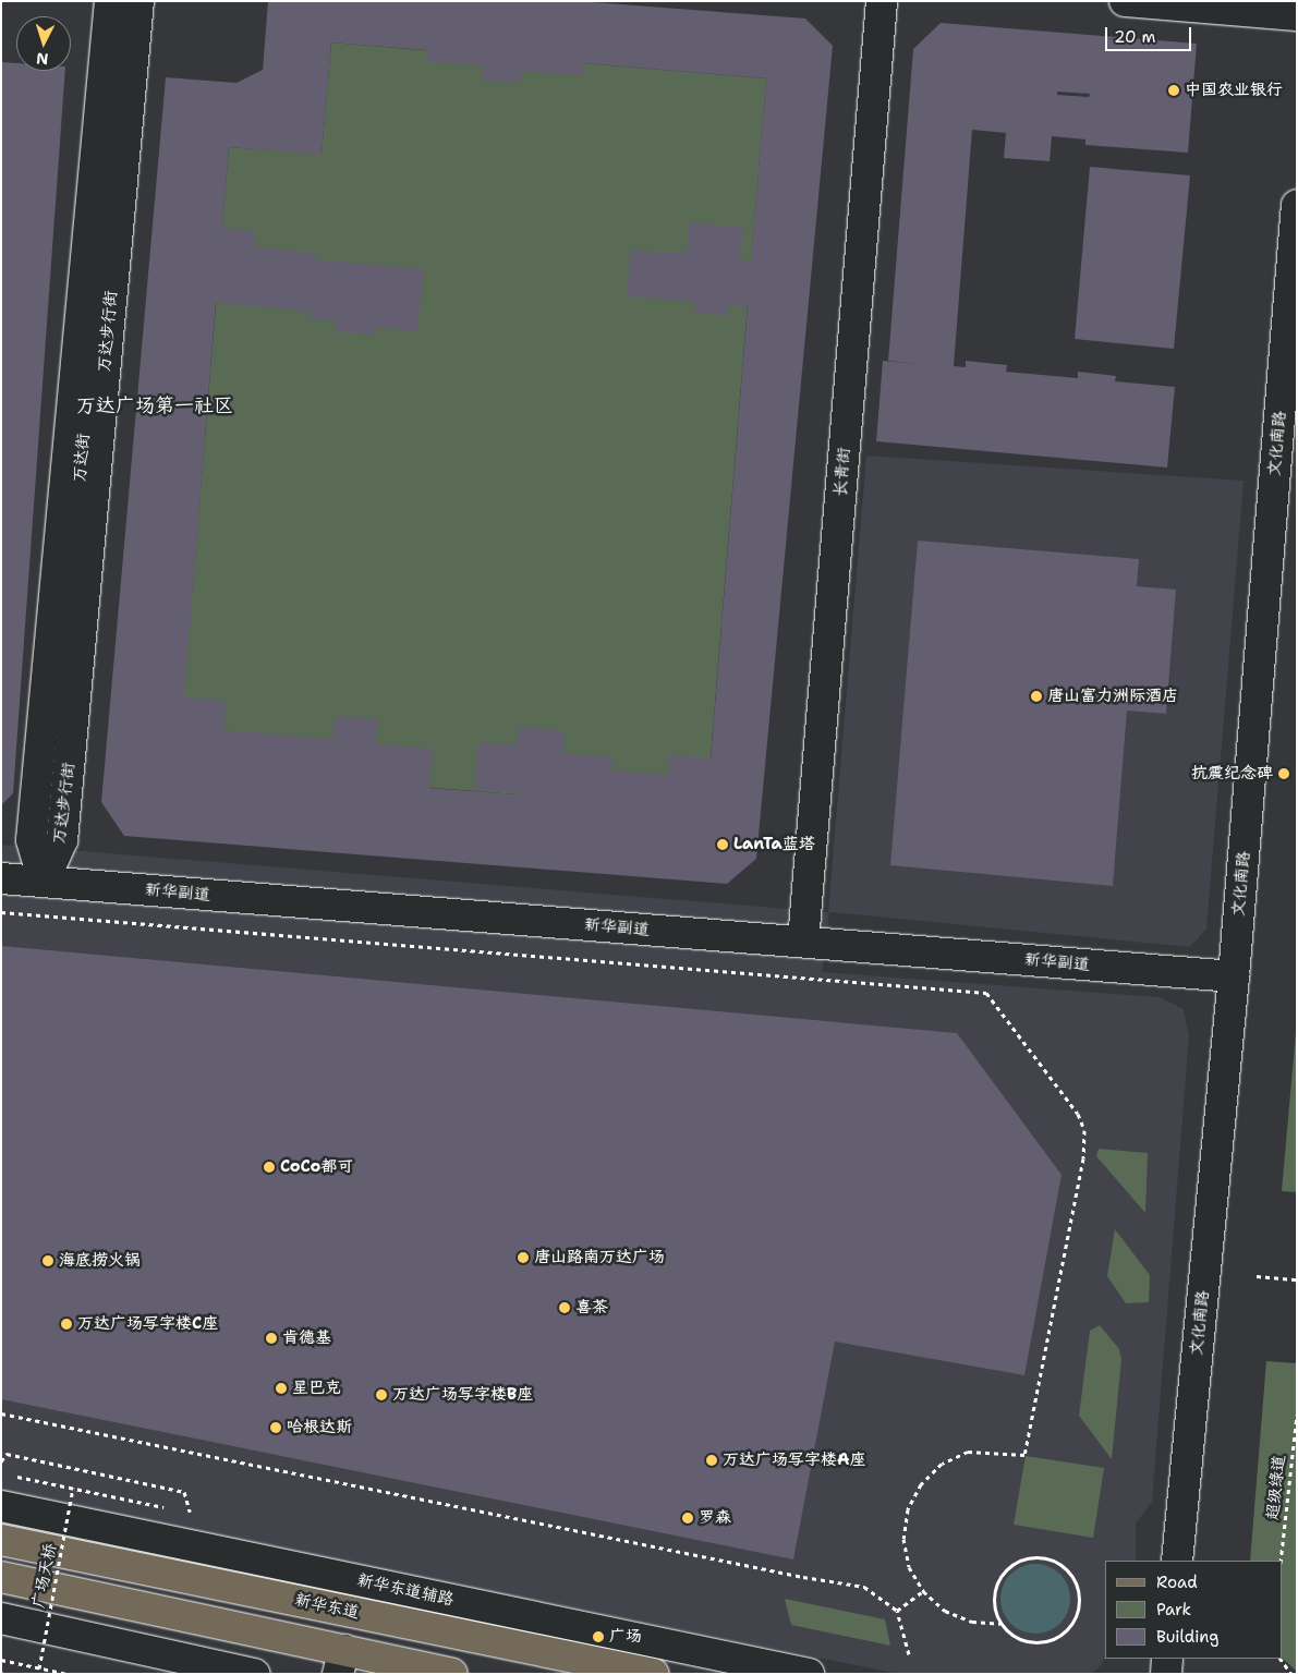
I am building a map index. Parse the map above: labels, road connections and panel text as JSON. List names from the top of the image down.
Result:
{
  "streets": {
    "main road": ["新华东道"],
    "street": [
      "万达步行街",
      "文化南路",
      "万达街",
      "长青街",
      "新华副道",
      "新华东道辅路"
    ],
    "path": ["超级绿道", "广场天桥"]
  },
  "crossings": [
    ["万达步行街", "万达街"],
    ["万达步行街", "新华副道"],
    ["文化南路", "新华副道"],
    ["万达街", "新华副道"],
    ["长青街", "新华副道"]
  ],
  "districts": ["万达广场第一社区"],
  "places": [
    "中国农业银行",
    "唐山富力洲际酒店",
    "抗震纪念碑",
    "LanTa蓝塔",
    "CoCo都可",
    "唐山路南万达广场",
    "海底捞火锅",
    "喜茶",
    "万达广场写字楼C座",
    "肯德基",
    "星巴克",
    "万达广场写字楼B座",
    "哈根达斯",
    "万达广场写字楼A座",
    "罗森",
    "广场"
  ],
  "legend": ["Road", "Park", "Building"],
  "scale_bar": "20 m",
  "north": "bottom"
}
